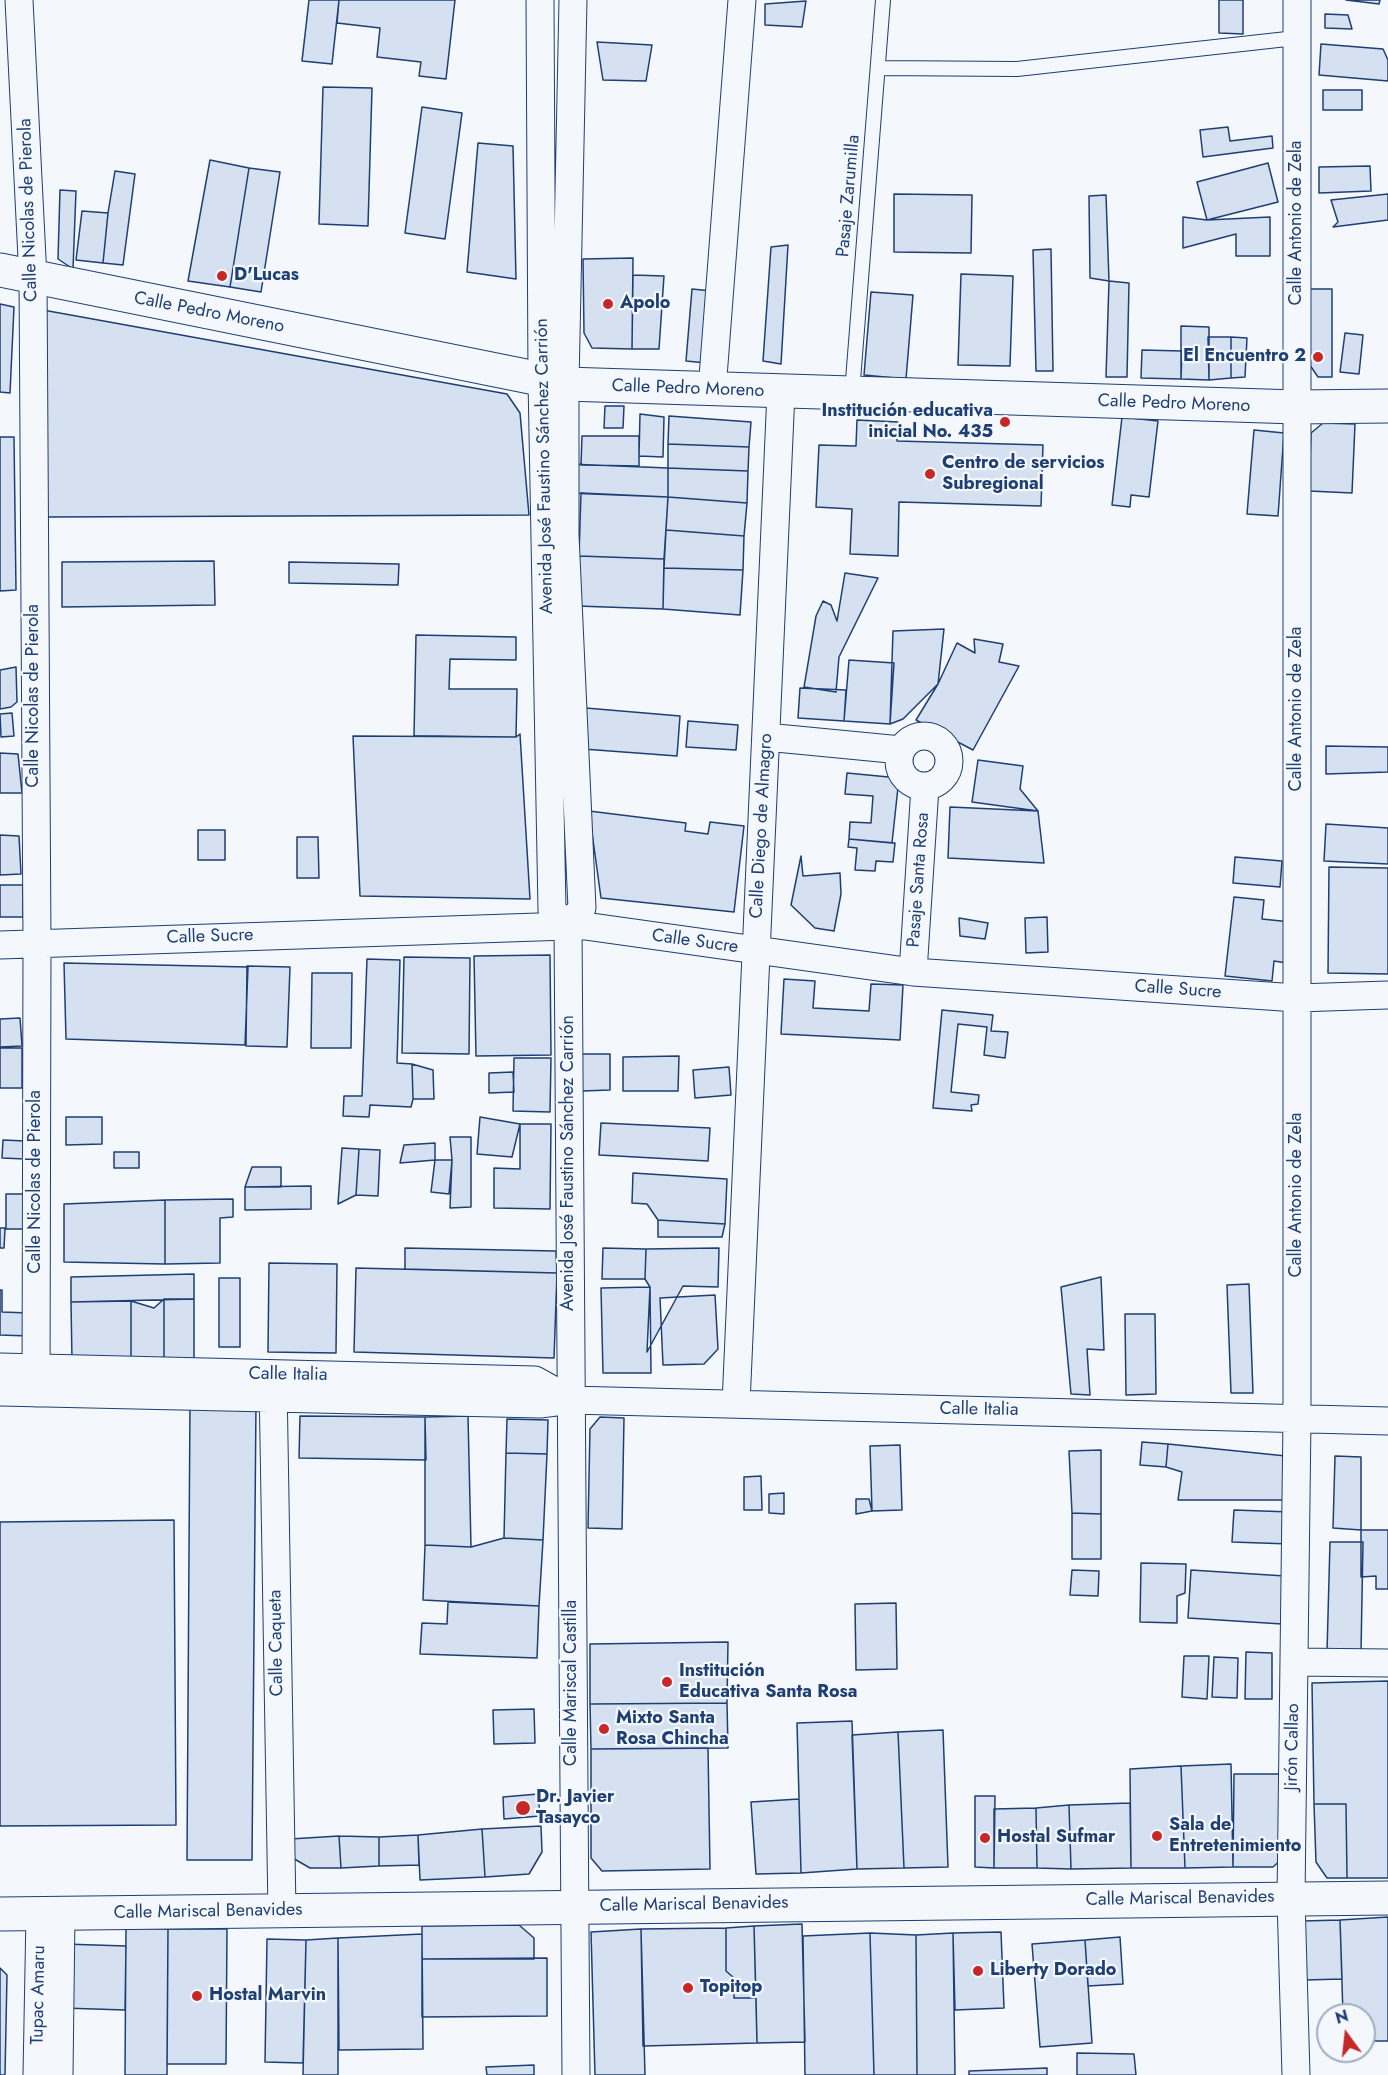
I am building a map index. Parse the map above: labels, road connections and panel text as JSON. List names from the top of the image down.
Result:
{
  "streets": {
    "main road": ["Calle Pedro Moreno", "Calle Mariscal Benavides"],
    "street": [
      "Calle Nicolas de Pierola",
      "Calle Antonio de Zela",
      "Avenida José Faustino Sánchez Carrión",
      "Calle Diego de Almagro",
      "Pasaje Santa Rosa",
      "Calle Sucre",
      "Calle Italia",
      "Calle Caqueta",
      "Calle Mariscal Castilla",
      "Jirón Callao",
      "Tupac Amaru"
    ],
    "lane": ["Pasaje Zarumilla"]
  },
  "crossings": [
    ["Pasaje Zarumilla", "Calle Pedro Moreno"],
    ["Calle Nicolas de Pierola", "Calle Pedro Moreno"],
    ["Calle Nicolas de Pierola", "Calle Sucre"],
    ["Calle Nicolas de Pierola", "Calle Italia"],
    ["Calle Antonio de Zela", "Calle Pedro Moreno"],
    ["Calle Antonio de Zela", "Calle Sucre"],
    ["Calle Antonio de Zela", "Calle Italia"],
    ["Calle Antonio de Zela", "Jirón Callao"],
    ["Calle Pedro Moreno", "Avenida José Faustino Sánchez Carrión"],
    ["Calle Pedro Moreno", "Calle Diego de Almagro"],
    ["Avenida José Faustino Sánchez Carrión", "Calle Sucre"],
    ["Avenida José Faustino Sánchez Carrión", "Calle Italia"],
    ["Avenida José Faustino Sánchez Carrión", "Calle Mariscal Castilla"],
    ["Calle Diego de Almagro", "Calle Sucre"],
    ["Calle Diego de Almagro", "Calle Italia"],
    ["Pasaje Santa Rosa", "Calle Sucre"],
    ["Calle Italia", "Calle Caqueta"],
    ["Calle Italia", "Calle Mariscal Castilla"],
    ["Calle Italia", "Jirón Callao"],
    ["Calle Caqueta", "Calle Mariscal Benavides"],
    ["Calle Mariscal Castilla", "Calle Mariscal Benavides"],
    ["Jirón Callao", "Calle Mariscal Benavides"],
    ["Calle Mariscal Benavides", "Tupac Amaru"]
  ],
  "places": [
    "D'Lucas",
    "Apolo",
    "El Encuentro 2",
    "Institución educativa inicial No. 435",
    "Centro de servicios Subregional",
    "Institución Educativa Santa Rosa",
    "Mixto Santa Rosa Chincha",
    "Dr. Javier Tasayco",
    "Sala de Entretenimiento",
    "Hostal Sufmar",
    "Liberty Dorado",
    "Topitop",
    "Hostal Marvin"
  ],
  "north": "top"
}
